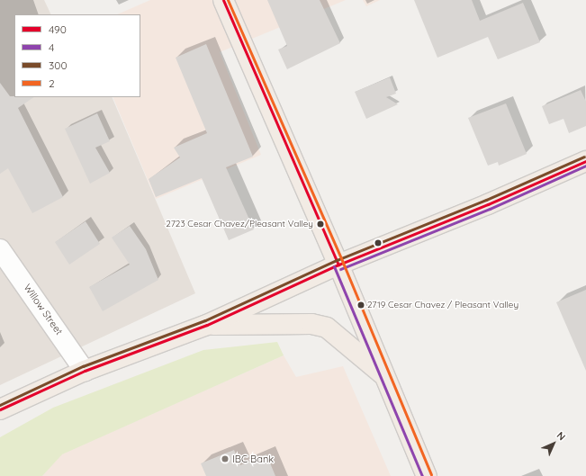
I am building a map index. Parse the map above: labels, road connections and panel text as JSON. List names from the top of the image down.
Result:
{
  "streets": {
    "street": ["Willow Street"]
  },
  "places": ["2723 Cesar Chavez/Pleasant Valley", "2719 Cesar Chavez / Pleasant Valley", "IBC Bank"],
  "lines": [
    "transit line 490",
    "transit line 2",
    "transit line 300",
    "transit line 4"
  ],
  "legend": [
    "490",
    "4",
    "300",
    "2"
  ],
  "north": "top right"
}
